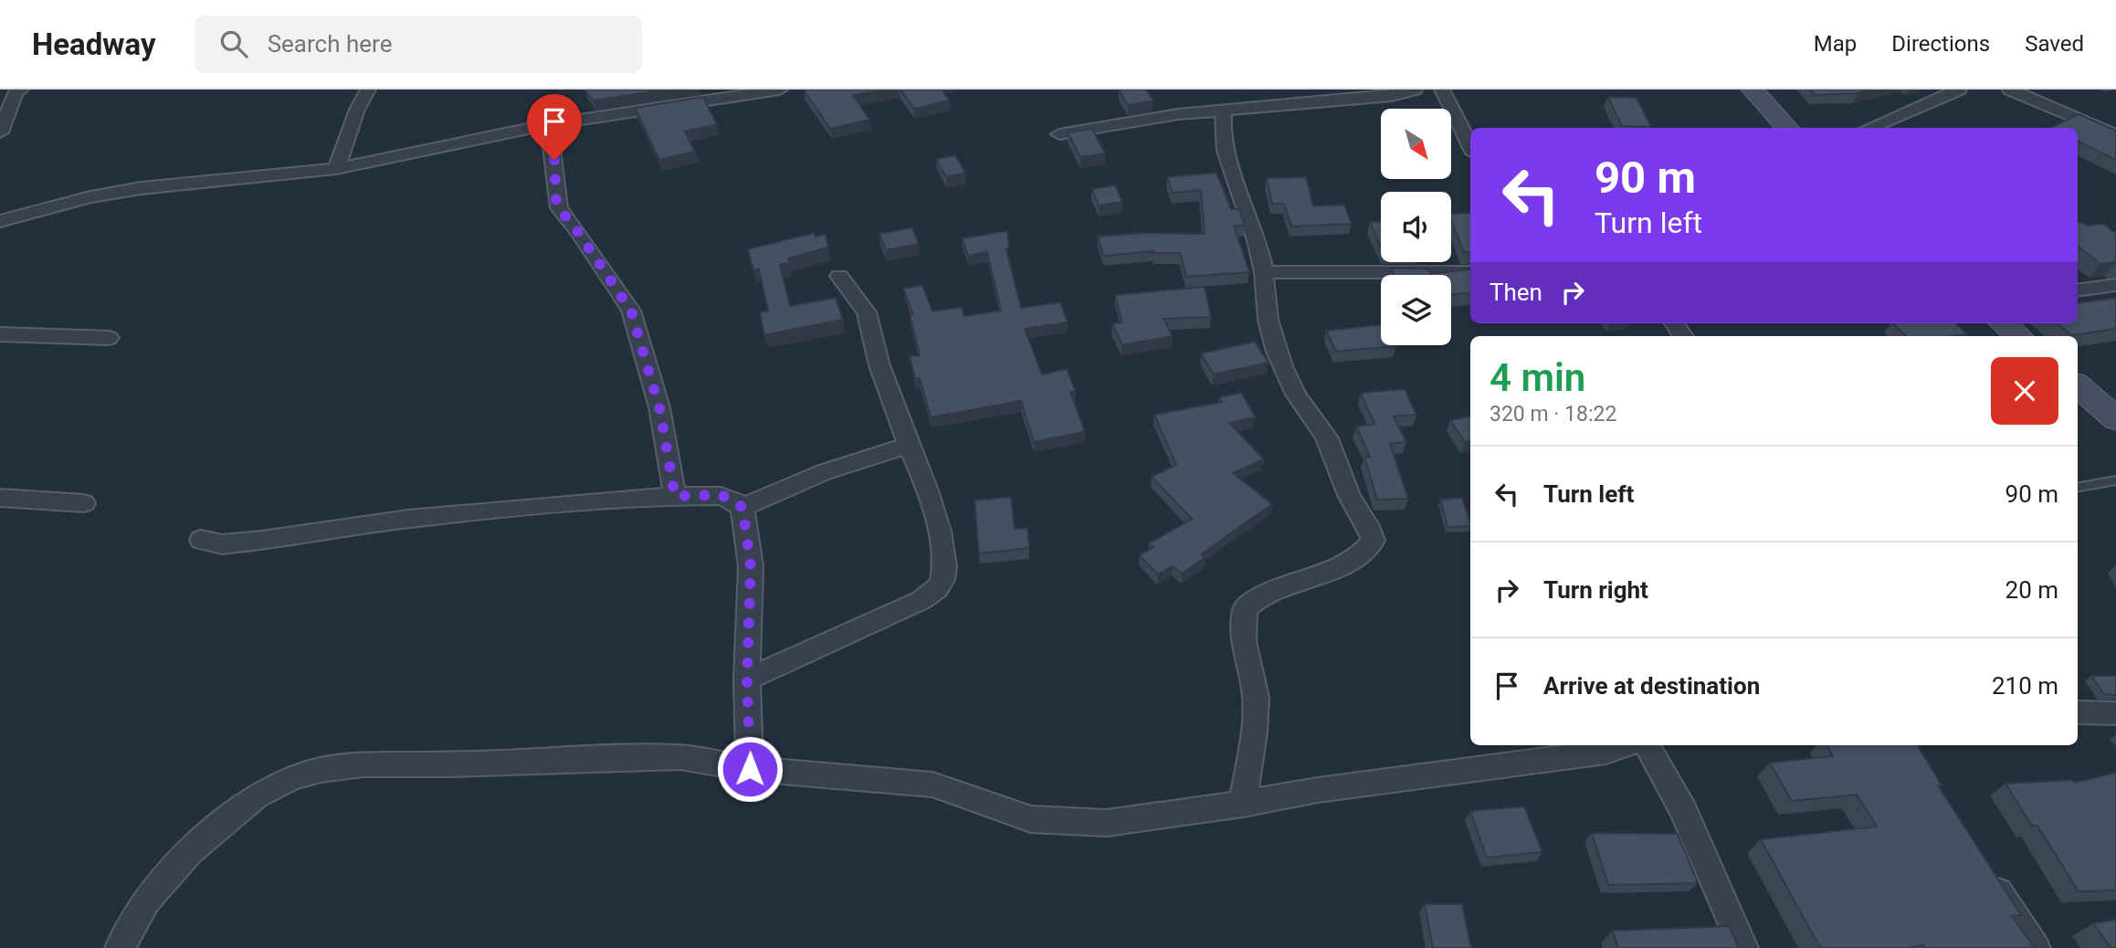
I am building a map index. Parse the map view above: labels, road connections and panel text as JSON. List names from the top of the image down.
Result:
{
  "north": "bottom right",
  "page": {
    "header": "Headway",
    "search": "Search here",
    "nav": ["Map", "Directions", "Saved"],
    "turn": ["90 m", "Turn left"],
    "then": "Then",
    "heading": ["4 min", "320 m · 18:22"],
    "list": [
      {
        "name": "Turn left",
        "value": "90 m"
      },
      {
        "name": "Turn right",
        "value": "20 m"
      },
      {
        "name": "Arrive at destination",
        "value": "210 m"
      }
    ]
  }
}
